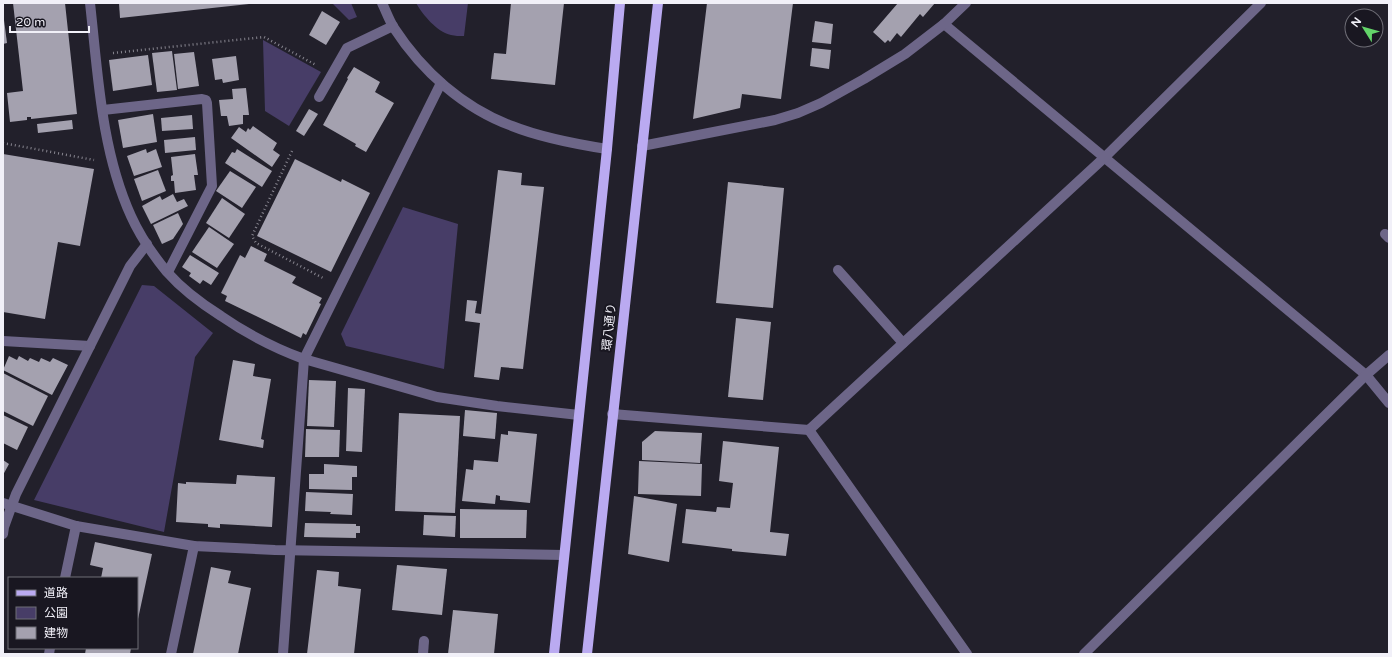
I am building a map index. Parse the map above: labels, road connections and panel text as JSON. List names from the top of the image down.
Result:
{
  "streets": {
    "main road": ["環八通り"]
  },
  "legend": ["道路", "公園", "建物"],
  "scale_bar": "20 m",
  "north": "top left"
}
